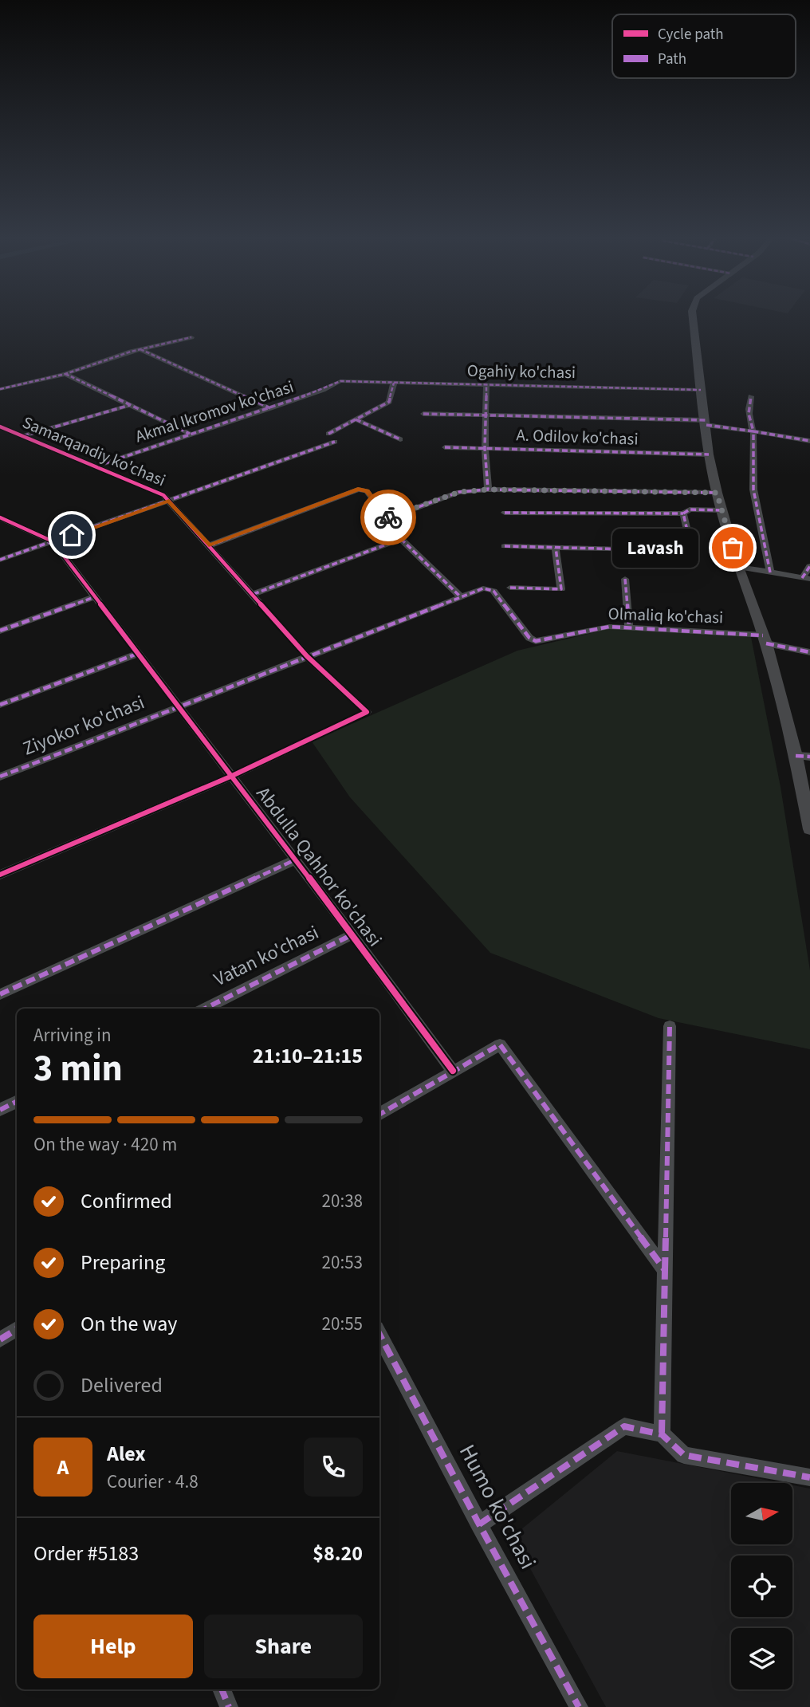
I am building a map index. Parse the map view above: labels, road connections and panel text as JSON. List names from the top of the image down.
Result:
{
  "streets": {
    "street": [
      "Ogahiy ko'chasi",
      "Akmal Ikromov ko'chasi",
      "A. Odilov ko'chasi",
      "Samarqandiy ko'chasi",
      "Olmaliq ko'chasi",
      "Ziyokor ko'chasi",
      "Abdulla Qahhor ko'chasi",
      "Vatan ko'chasi",
      "Humo ko'chasi"
    ]
  },
  "crossings": [
    ["Ogahiy ko'chasi", "Akmal Ikromov ko'chasi"],
    ["Akmal Ikromov ko'chasi", "Samarqandiy ko'chasi"],
    ["Samarqandiy ko'chasi", "Ziyokor ko'chasi"],
    ["Samarqandiy ko'chasi", "Abdulla Qahhor ko'chasi"],
    ["Olmaliq ko'chasi", "Ziyokor ko'chasi"],
    ["Ziyokor ko'chasi", "Abdulla Qahhor ko'chasi"],
    ["Abdulla Qahhor ko'chasi", "Vatan ko'chasi"]
  ],
  "places": ["Lavash"],
  "legend": ["Cycle path", "Path"],
  "north": "right",
  "page": {
    "bubble": "Lavash",
    "heading": ["3 min", "Arriving in", "21:10–21:15"],
    "panel": [
      "Alex",
      "Courier · 4.8",
      "Order #5183",
      "$8.20"
    ],
    "bar": "On the way · 420 m",
    "list": [
      ["Confirmed", "20:38"],
      ["Preparing", "20:53"],
      ["On the way", "20:55"],
      "Delivered"
    ],
    "round": "A",
    "buttons": ["Help", "Share"]
  }
}
